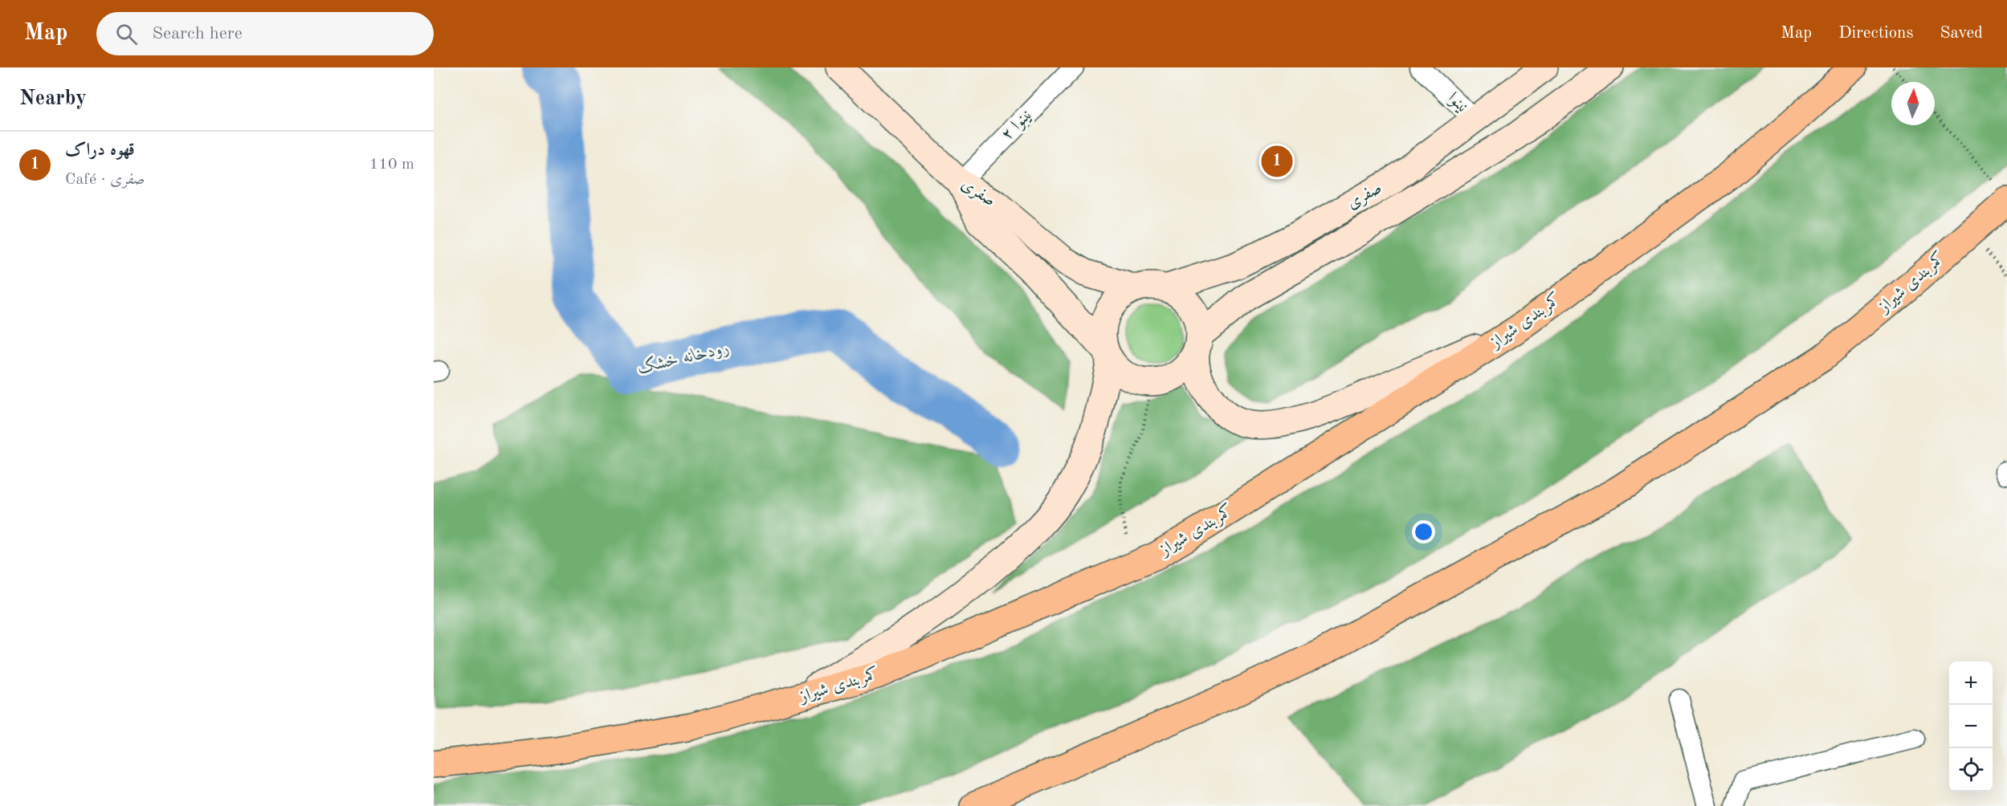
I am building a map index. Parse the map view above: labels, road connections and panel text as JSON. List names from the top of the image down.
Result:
{
  "streets": {
    "highway": ["کمربندی شیراز"],
    "street": ["نینوا", "۲ نینوا", "صفری"]
  },
  "crossings": [
    ["نینوا", "صفری"],
    ["۲ نینوا", "صفری"]
  ],
  "water": ["رودخانه خشک"],
  "north": "top",
  "page": {
    "header": "Map",
    "search": "Search here",
    "nav": ["Map", "Directions", "Saved"],
    "heading": "Nearby",
    "list": [
      {
        "mark": "1",
        "name": "قهوه دراک",
        "note": "Café · صفری",
        "value": "110 m"
      }
    ],
    "pins": "1",
    "map_buttons": ["+", "−"]
  }
}
